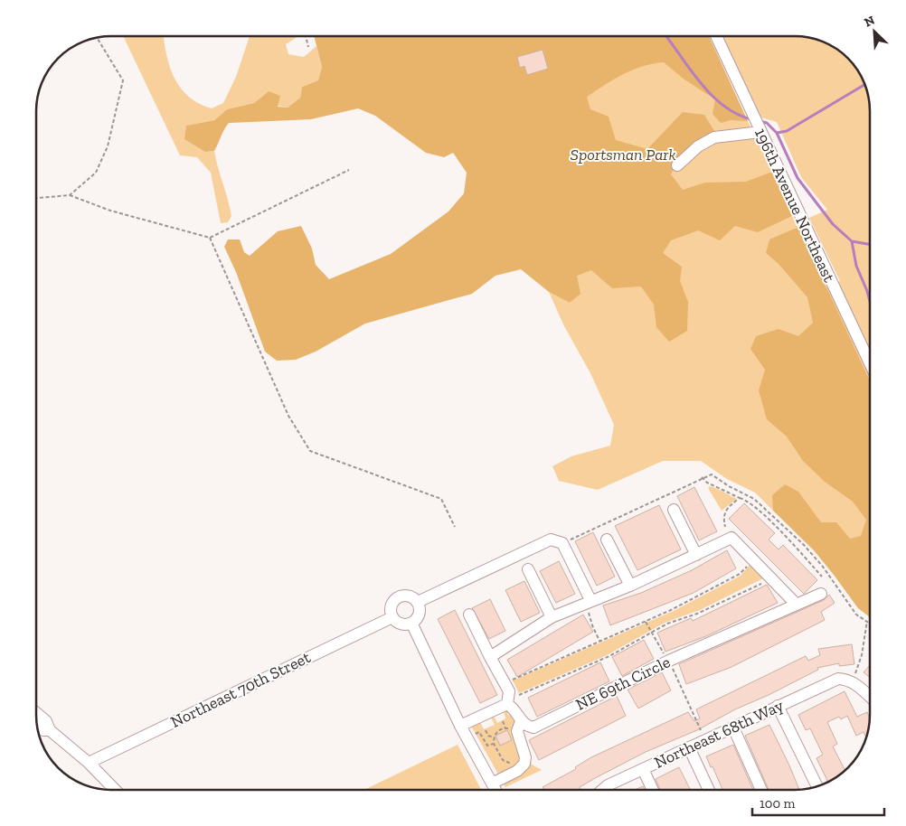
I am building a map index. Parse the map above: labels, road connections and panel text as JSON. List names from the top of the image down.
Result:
{
  "streets": {
    "street": [
      "196th Avenue Northeast",
      "NE 69th Circle",
      "Northeast 70th Street",
      "Northeast 68th Way"
    ]
  },
  "parks": ["Sportsman Park"],
  "scale_bar": "100 m",
  "north": "top left"
}
